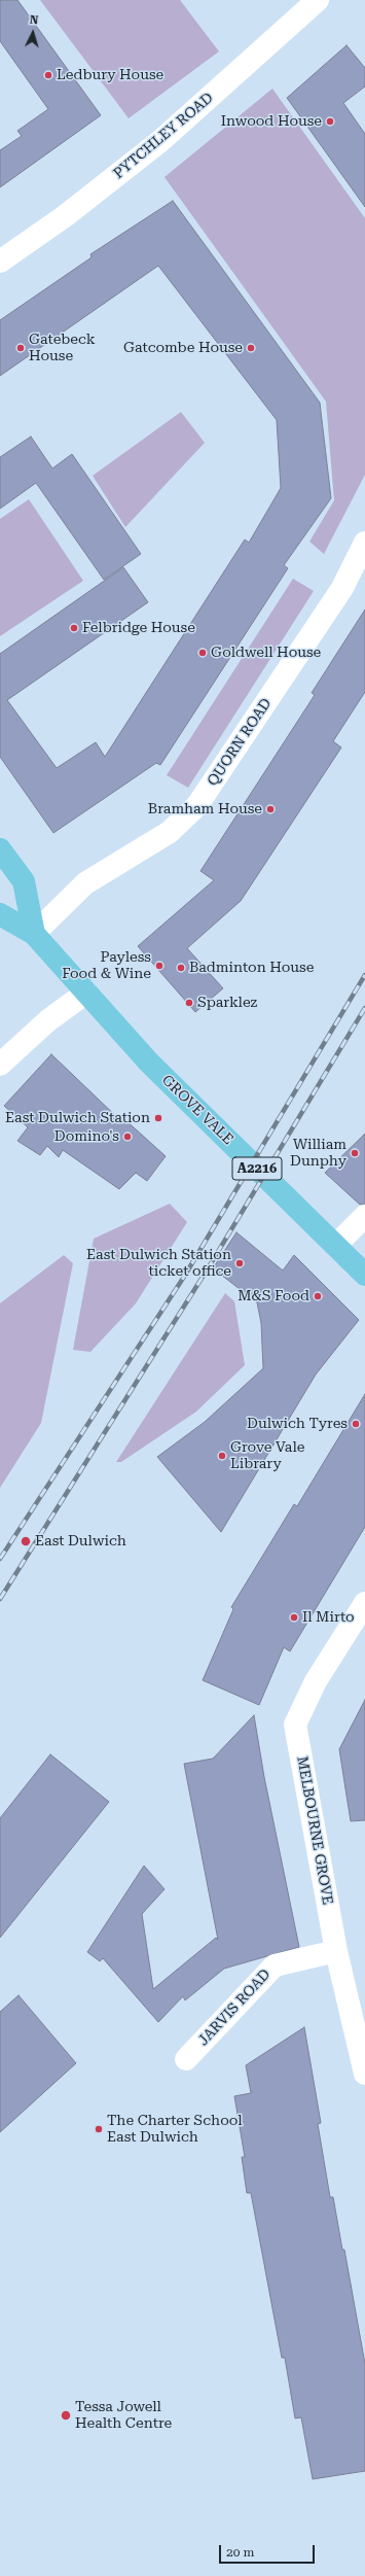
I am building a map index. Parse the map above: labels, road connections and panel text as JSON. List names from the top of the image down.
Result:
{
  "streets": {
    "main road": ["GROVE VALE", "A2216"],
    "street": [
      "PYTCHLEY ROAD",
      "QUORN ROAD",
      "MELBOURNE GROVE",
      "JARVIS ROAD"
    ]
  },
  "crossings": [
    ["QUORN ROAD", "A2216"],
    ["GROVE VALE", "A2216"],
    ["MELBOURNE GROVE", "JARVIS ROAD"]
  ],
  "places": [
    "Ledbury House",
    "Inwood House",
    "Gatebeck House",
    "Gatcombe House",
    "Felbridge House",
    "Goldwell House",
    "Bramham House",
    "Payless Food & Wine",
    "Badminton House",
    "Sparklez",
    "East Dulwich Station",
    "Domino's",
    "William Dunphy",
    "East Dulwich Station ticket office",
    "M&S Food",
    "Dulwich Tyres",
    "Grove Vale Library",
    "East Dulwich",
    "Il Mirto",
    "The Charter School East Dulwich",
    "Tessa Jowell Health Centre"
  ],
  "scale_bar": "20 m",
  "north": "top"
}
